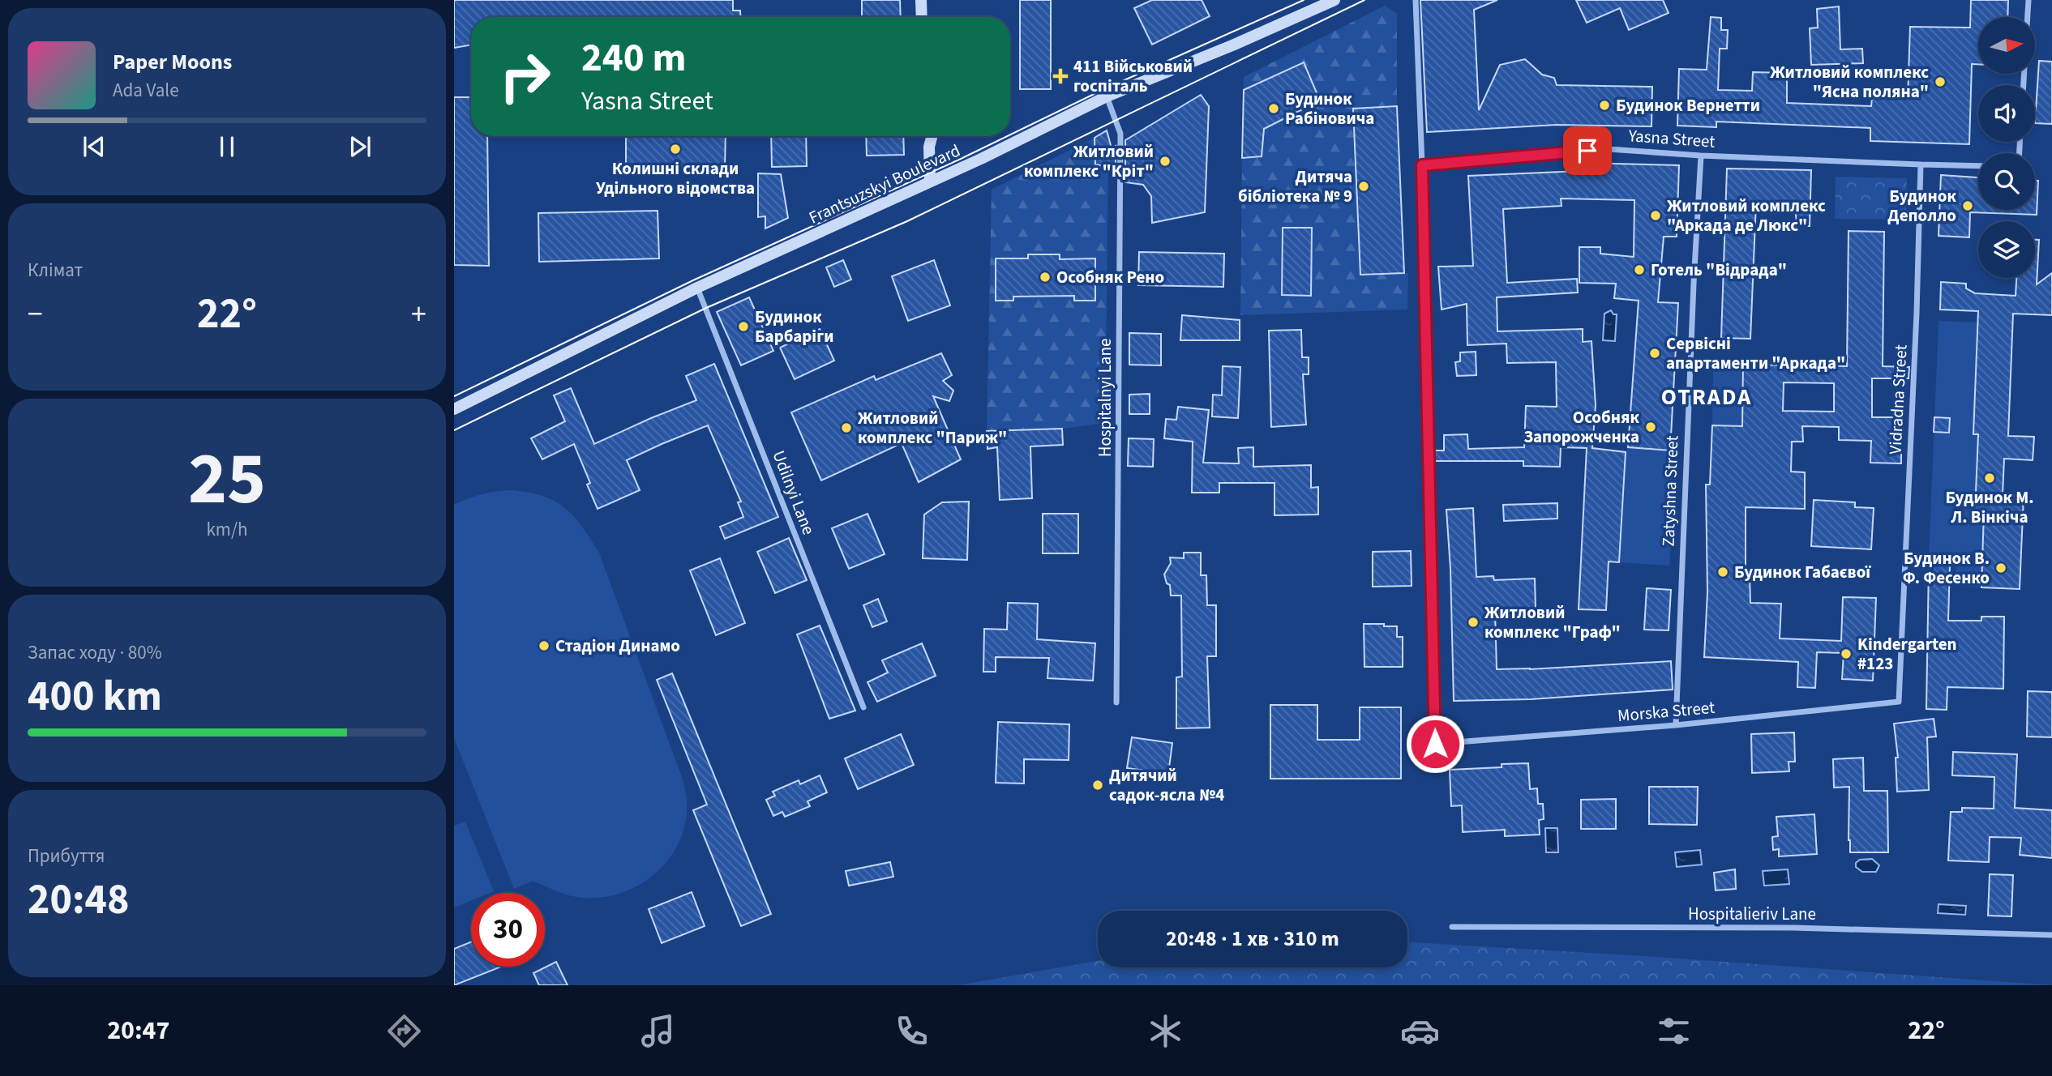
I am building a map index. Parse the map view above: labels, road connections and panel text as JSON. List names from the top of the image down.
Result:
{
  "streets": {
    "street": [
      "Yasna Street",
      "Frantsuzskyi Boulevard",
      "Hospitalnyi Lane",
      "Vidradna Street",
      "Zatyshna Street",
      "Udilnyi Lane",
      "Morska Street",
      "Hospitalieriv Lane"
    ]
  },
  "crossings": [
    ["Yasna Street", "Vidradna Street"],
    ["Yasna Street", "Zatyshna Street"],
    ["Yasna Street", "Morska Street"],
    ["Frantsuzskyi Boulevard", "Hospitalnyi Lane"],
    ["Frantsuzskyi Boulevard", "Udilnyi Lane"],
    ["Vidradna Street", "Morska Street"],
    ["Zatyshna Street", "Morska Street"]
  ],
  "districts": ["OTRADA"],
  "places": {
    "health": ["411 Військовий госпіталь"],
    "other": [
      "Житловий комплекс \"Ясна поляна\"",
      "Будинок Вернетти",
      "Будинок Рабіновича",
      "Колишні склади Удільного відомства",
      "Житловий комплекс \"Кріт\"",
      "Дитяча бібліотека № 9",
      "Будинок Деполло",
      "Житловий комплекс \"Аркада де Люкс\"",
      "Готель \"Відрада\"",
      "Особняк Рено",
      "Будинок Барбаріги",
      "Сервісні апартаменти \"Аркада\"",
      "Особняк Запорожченка",
      "Житловий комплекс \"Париж\"",
      "Будинок М. Л. Вінкіча",
      "Будинок В. Ф. Фесенко",
      "Будинок Габаєвої",
      "Житловий комплекс \"Граф\"",
      "Стадіон Динамо",
      "Kindergarten #123",
      "Дитячий садок-ясла №4"
    ]
  },
  "north": "right",
  "page": {
    "turn": ["240 m", "Yasna Street"],
    "song": ["Paper Moons", "Ada Vale"],
    "tile": [
      "Клімат",
      ["25", "km/h"],
      ["Запас ходу · 80%", "400 km"],
      ["Прибуття", "20:48"]
    ],
    "heat": ["−", "22°", "+"],
    "limit": "30",
    "trip": "20:48 · 1 хв · 310 m",
    "tabs": ["20:47", "22°"]
  }
}
